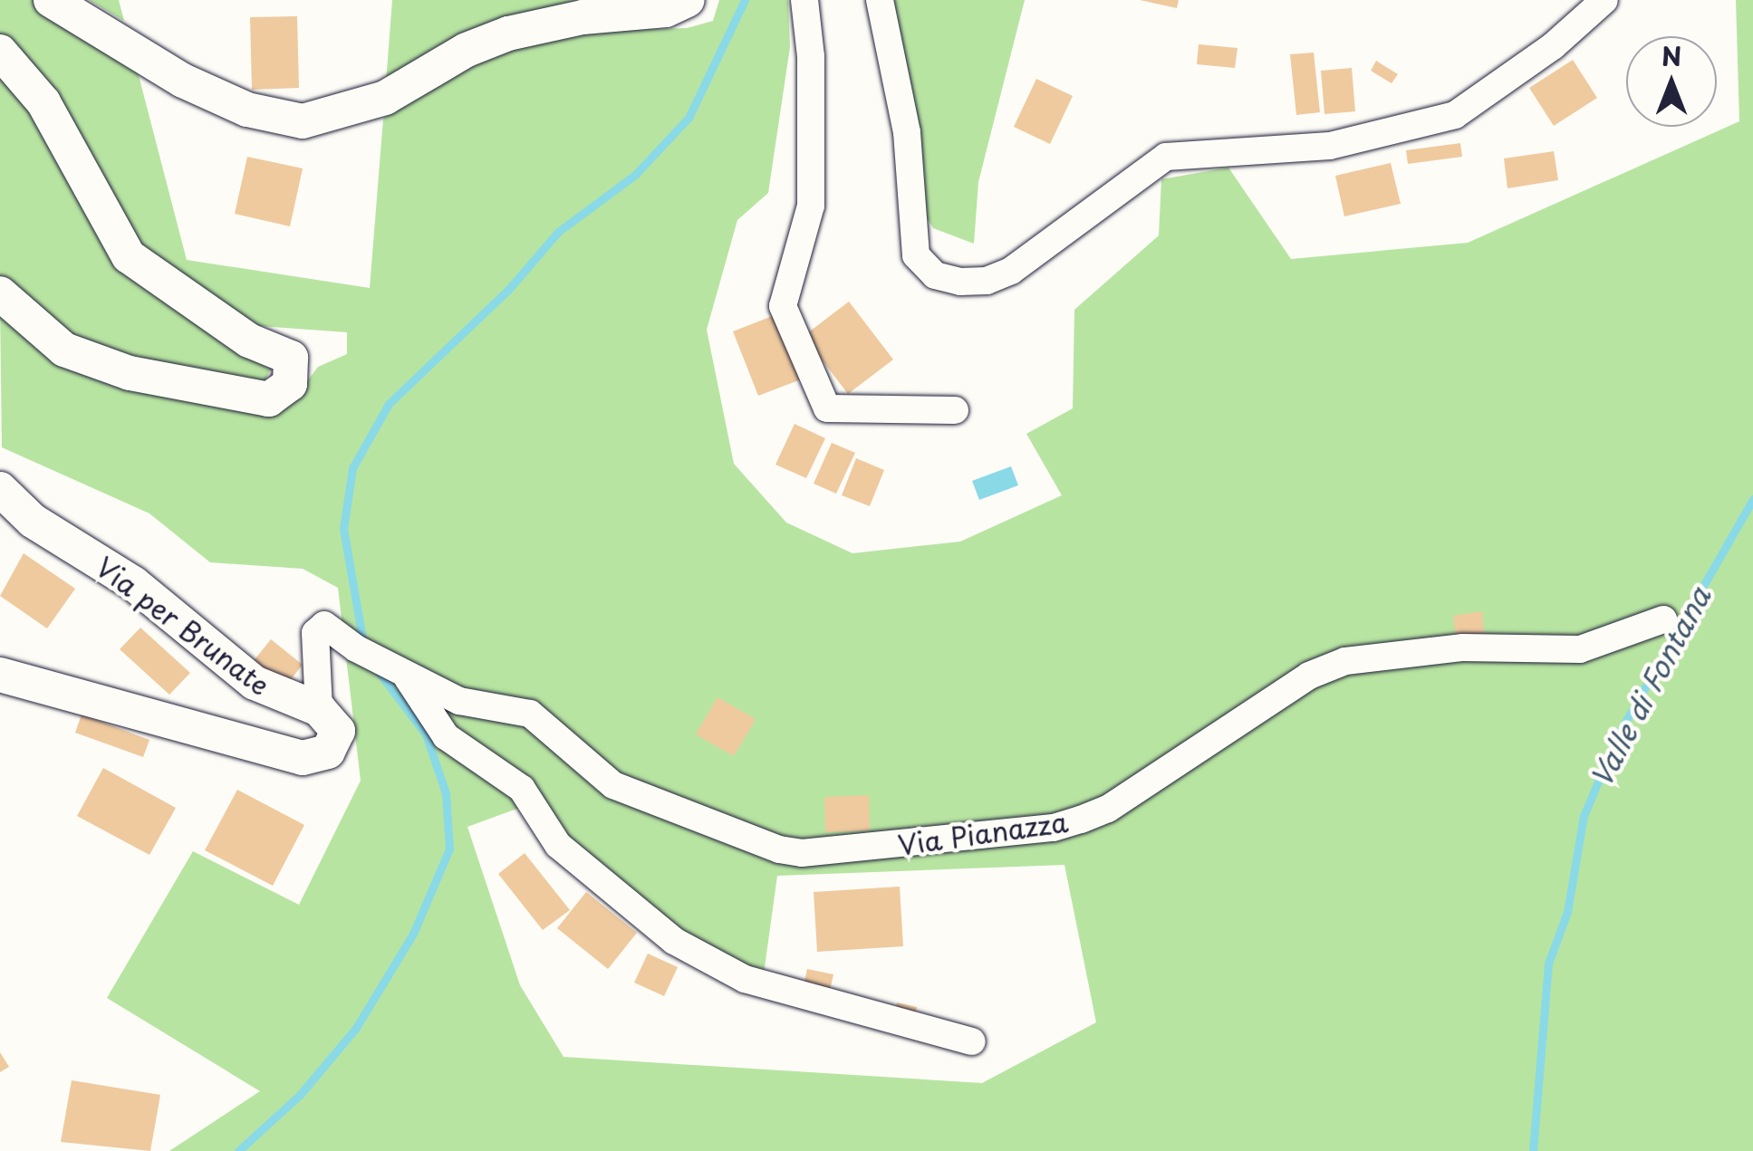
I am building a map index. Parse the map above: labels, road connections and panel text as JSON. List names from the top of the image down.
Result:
{
  "streets": {
    "street": ["Via per Brunate", "Via Pianazza"]
  },
  "crossings": [
    ["Via per Brunate", "Via Pianazza"]
  ],
  "water": ["Valle di Fontana"],
  "north": "top"
}
